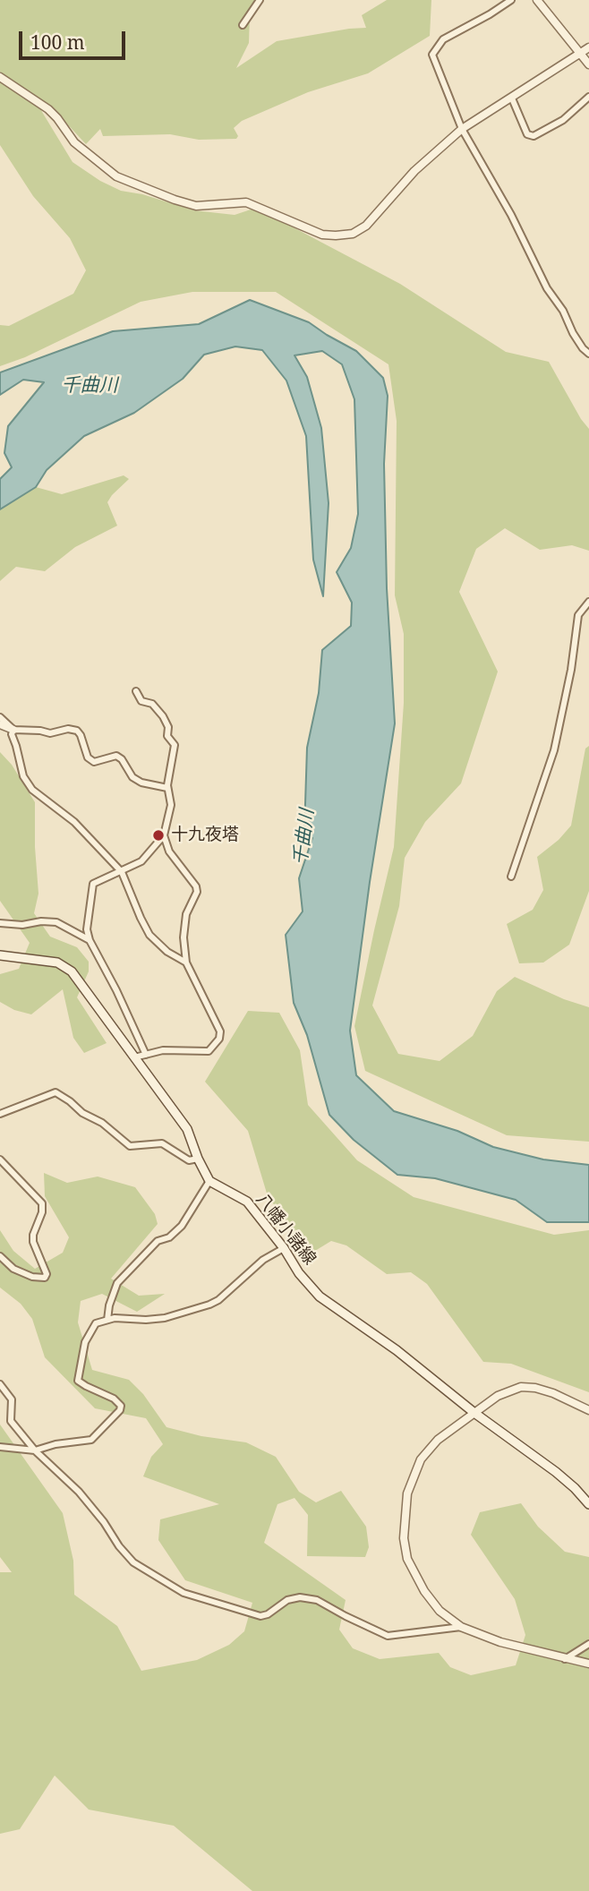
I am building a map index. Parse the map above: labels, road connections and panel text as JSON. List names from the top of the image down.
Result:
{
  "streets": {
    "main road": ["八幡小諸線"]
  },
  "water": ["千曲川"],
  "places": ["十九夜塔"],
  "scale_bar": "100 m"
}
